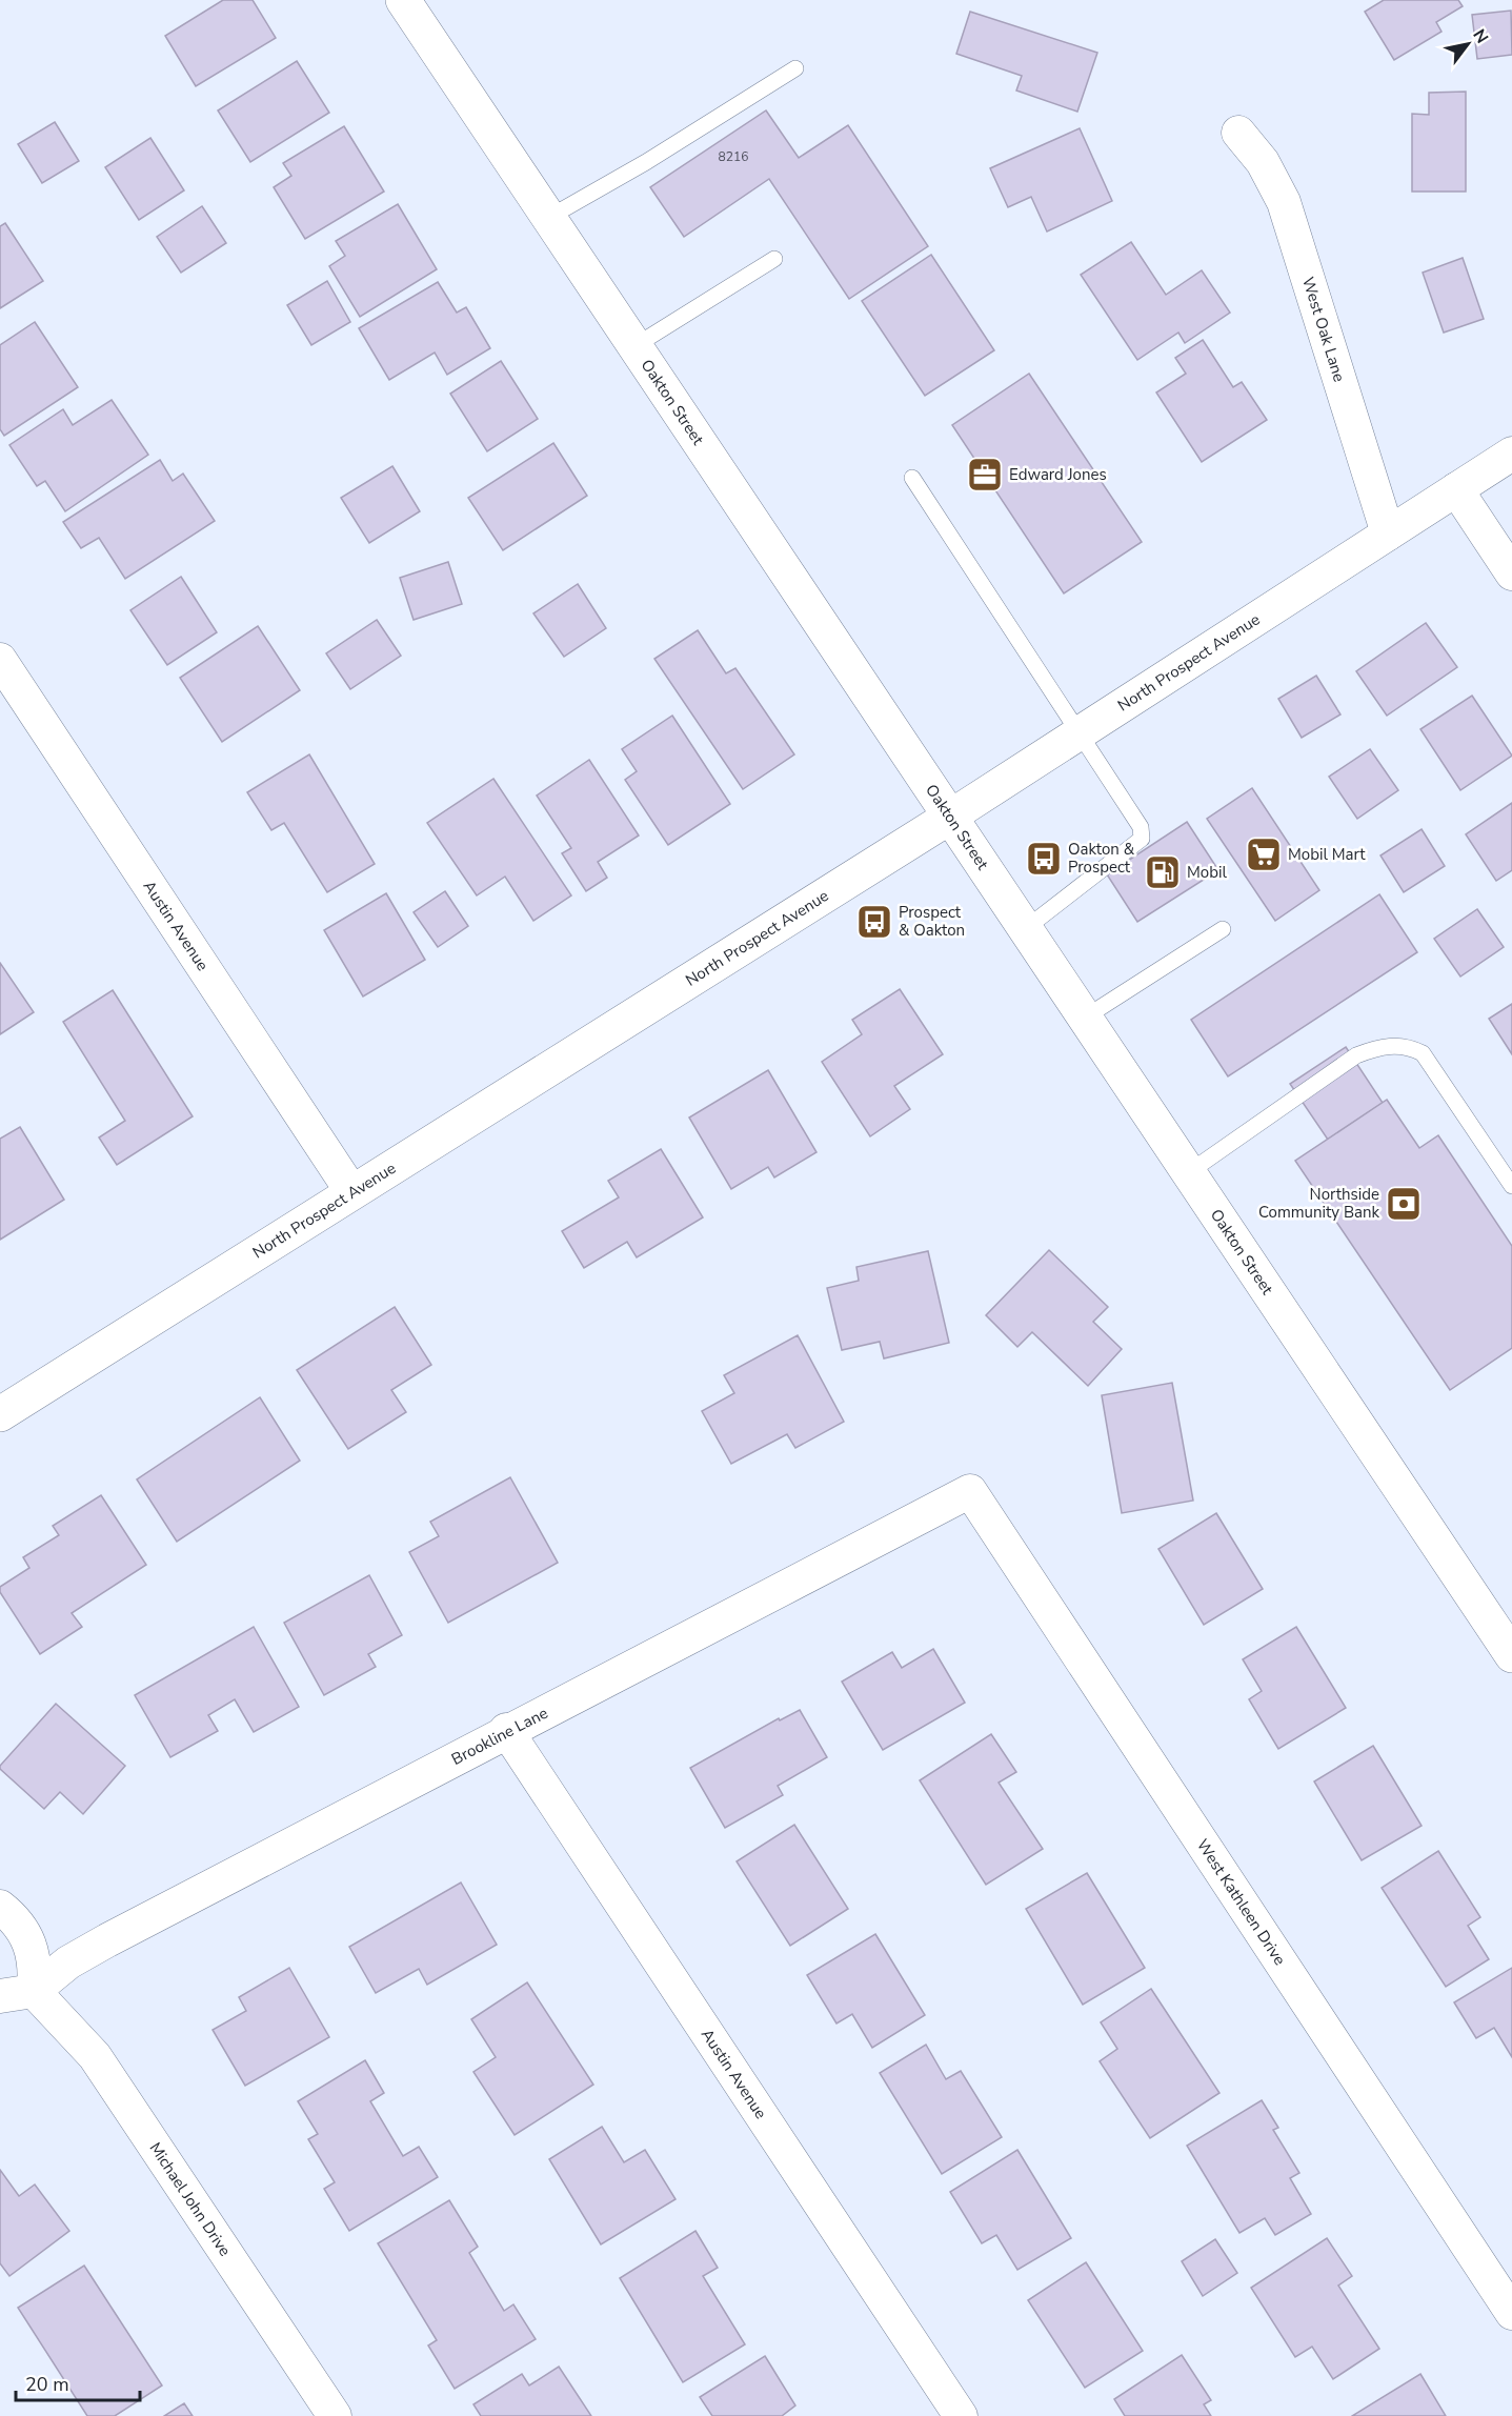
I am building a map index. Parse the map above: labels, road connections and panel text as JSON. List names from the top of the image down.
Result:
{
  "streets": {
    "main road": ["Oakton Street", "North Prospect Avenue"],
    "street": [
      "West Oak Lane",
      "Austin Avenue",
      "Brookline Lane",
      "West Kathleen Drive",
      "Michael John Drive"
    ]
  },
  "crossings": [
    ["West Oak Lane", "North Prospect Avenue"],
    ["Oakton Street", "North Prospect Avenue"],
    ["North Prospect Avenue", "Austin Avenue"],
    ["Austin Avenue", "Brookline Lane"],
    ["Brookline Lane", "West Kathleen Drive"],
    ["Brookline Lane", "Michael John Drive"]
  ],
  "places": {
    "office": ["Edward Jones"],
    "supermarket": ["Mobil Mart"],
    "bus stop": ["Oakton & Prospect", "Prospect & Oakton"],
    "fuel station": ["Mobil"],
    "bank": ["Northside Community Bank"]
  },
  "house_numbers": ["8216"],
  "scale_bar": "20 m",
  "north": "top right"
}
